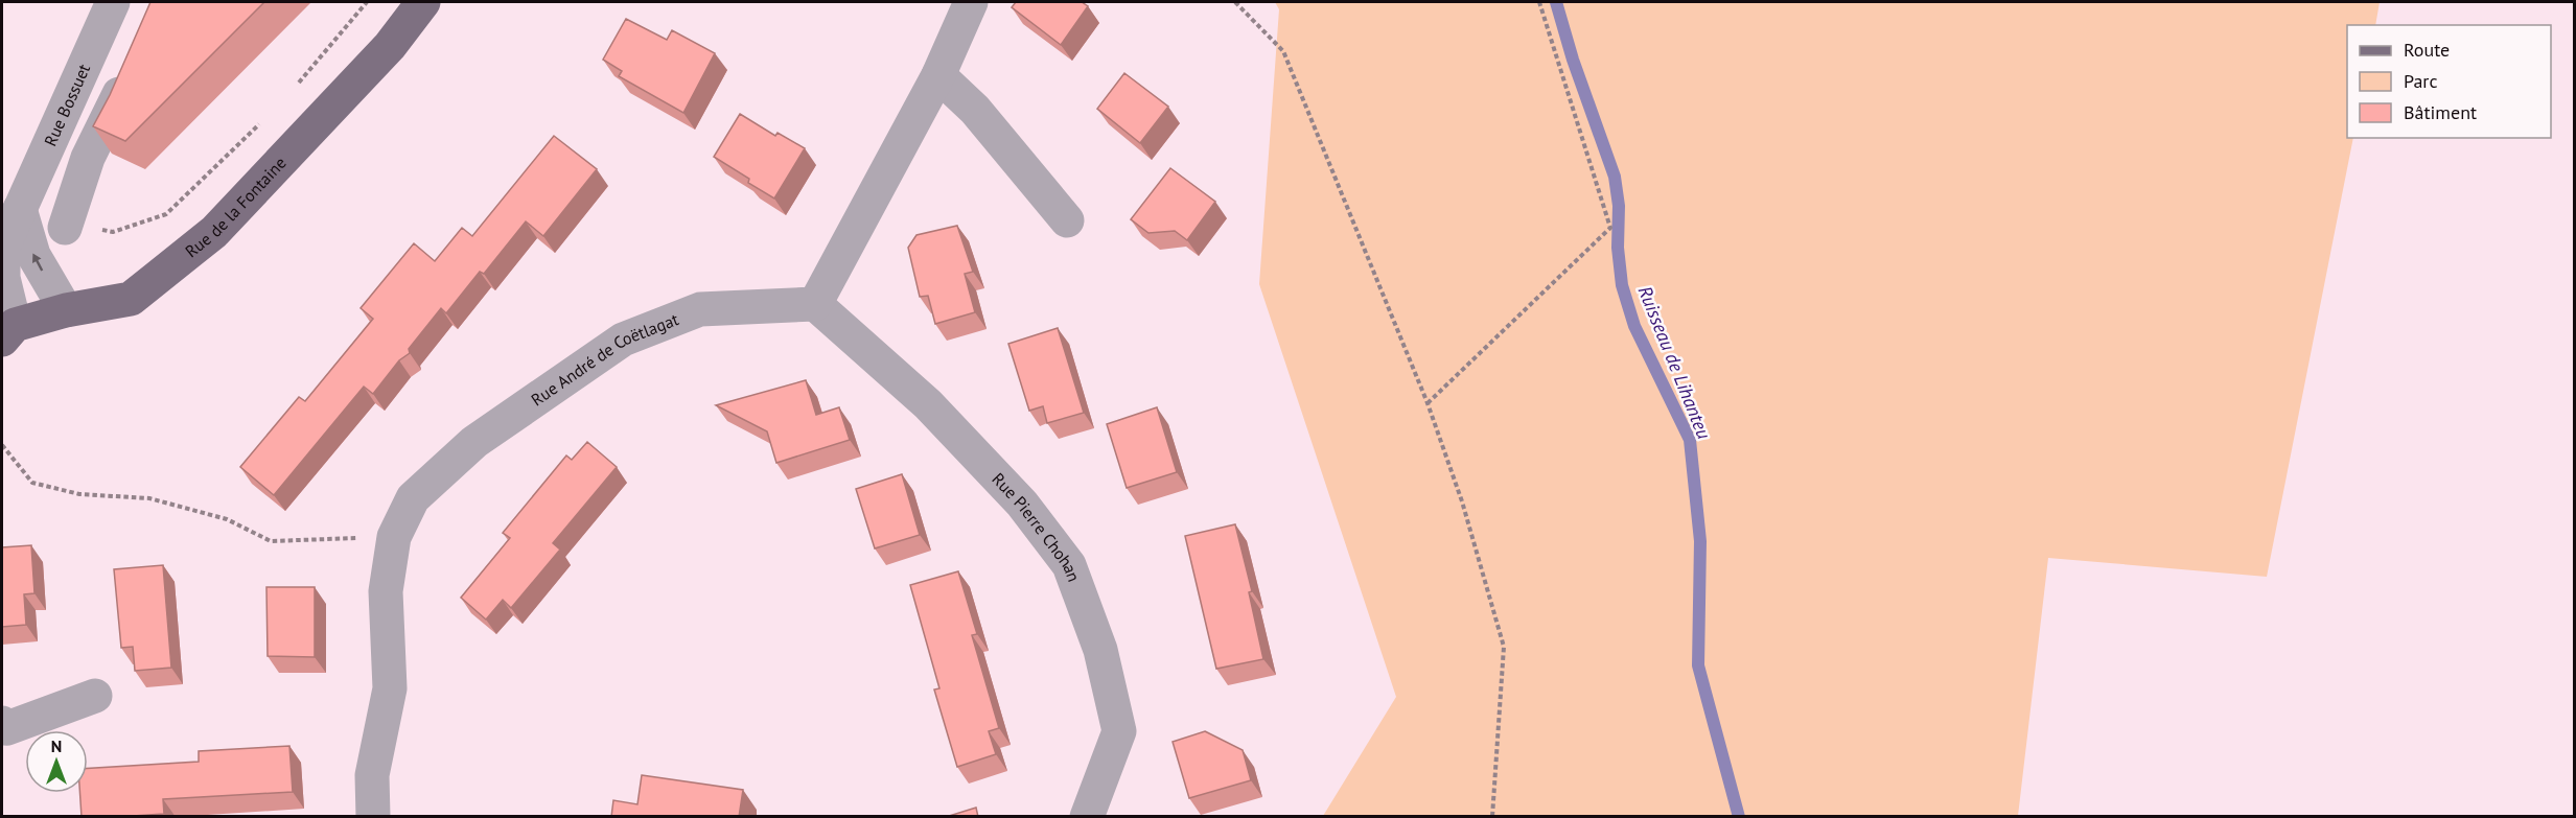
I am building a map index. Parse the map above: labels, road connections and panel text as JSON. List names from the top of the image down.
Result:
{
  "streets": {
    "main road": ["Rue de la Fontaine"],
    "street": ["Rue Bossuet", "Rue André de Coëtlagat", "Rue Pierre Chohan"]
  },
  "crossings": [
    ["Rue Bossuet", "Rue de la Fontaine"],
    ["Rue André de Coëtlagat", "Rue Pierre Chohan"]
  ],
  "water": ["Ruisseau de Lihanteu"],
  "legend": ["Route", "Parc", "Bâtiment"],
  "north": "top"
}
